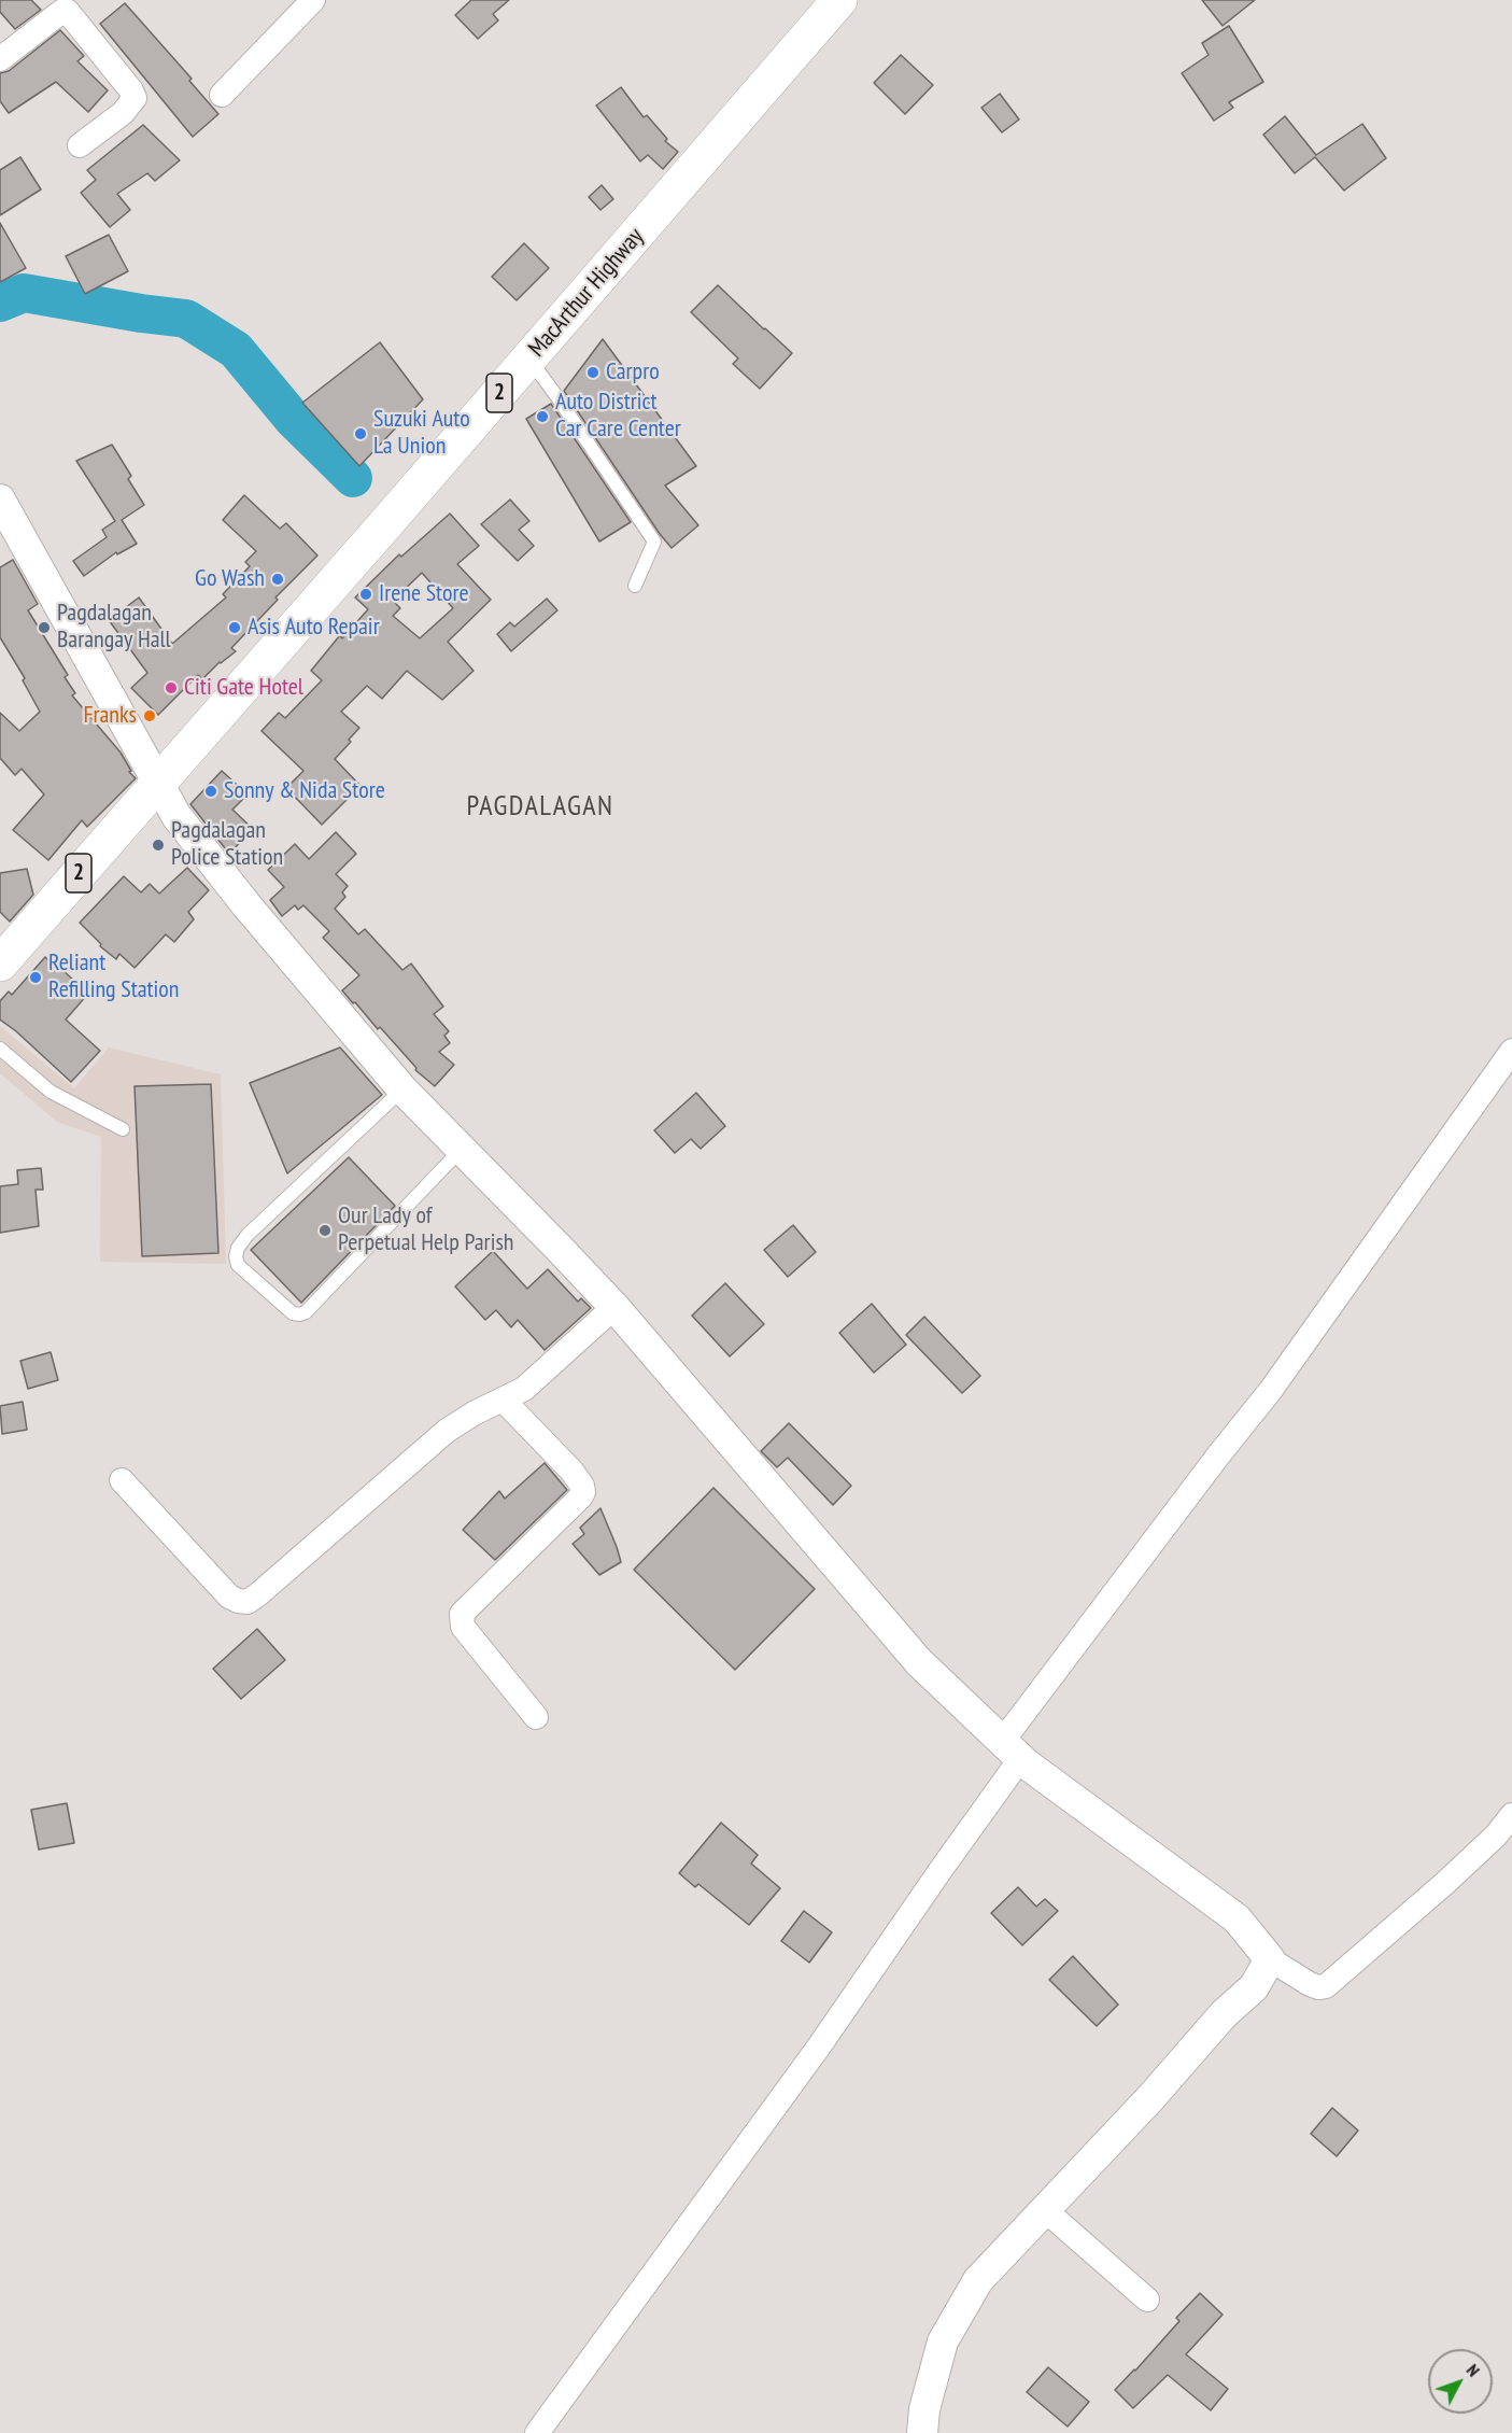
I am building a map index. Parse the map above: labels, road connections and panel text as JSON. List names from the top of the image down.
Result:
{
  "streets": {
    "highway": ["MacArthur Highway", "2"]
  },
  "districts": ["PAGDALAGAN"],
  "places": [
    "Carpro",
    "Auto District Car Care Center",
    "Suzuki Auto La Union",
    "Go Wash",
    "Irene Store",
    "Pagdalagan Barangay Hall",
    "Asis Auto Repair",
    "Citi Gate Hotel",
    "Franks",
    "Sonny & Nida Store",
    "Pagdalagan Police Station",
    "Reliant Refilling Station",
    "Our Lady of Perpetual Help Parish"
  ],
  "north": "top right"
}
